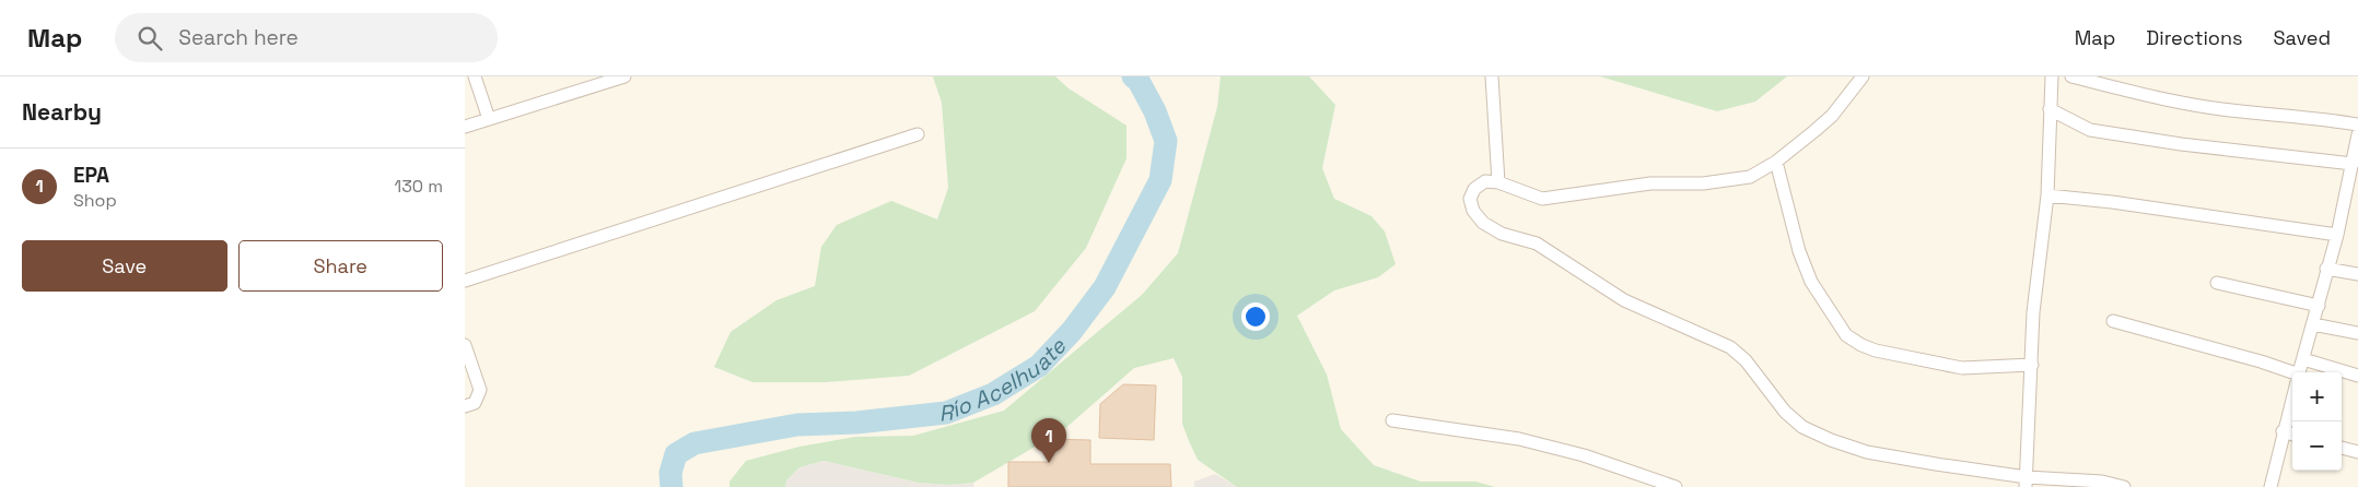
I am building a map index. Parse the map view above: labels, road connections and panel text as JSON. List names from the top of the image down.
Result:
{
  "water": ["Río Acelhuate"],
  "page": {
    "header": "Map",
    "search": "Search here",
    "nav": ["Map", "Directions", "Saved"],
    "heading": "Nearby",
    "list": [
      {
        "mark": "1",
        "name": "EPA",
        "note": "Shop",
        "value": "130 m"
      }
    ],
    "buttons": ["Save", "Share"],
    "map_buttons": ["+", "−"],
    "pins": "1"
  }
}
